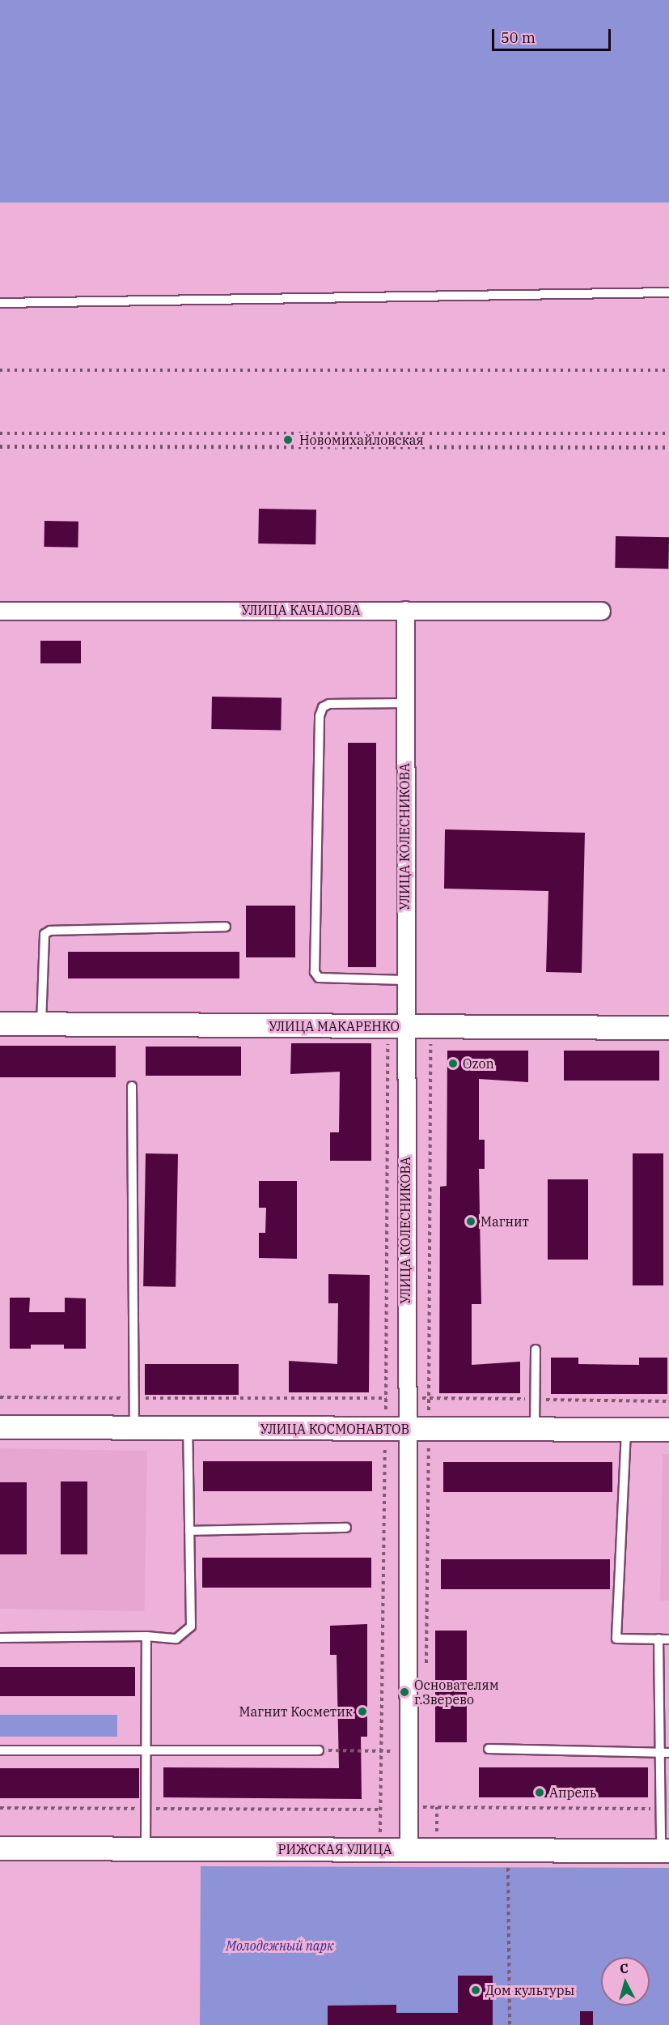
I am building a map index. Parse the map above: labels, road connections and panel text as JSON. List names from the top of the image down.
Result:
{
  "streets": {
    "street": [
      "УЛИЦА КАЧАЛОВА",
      "УЛИЦА КОЛЕСНИКОВА",
      "УЛИЦА МАКАРЕНКО",
      "УЛИЦА КОСМОНАВТОВ",
      "РИЖСКАЯ УЛИЦА"
    ]
  },
  "crossings": [
    ["УЛИЦА КАЧАЛОВА", "УЛИЦА КОЛЕСНИКОВА"],
    ["УЛИЦА КОЛЕСНИКОВА", "УЛИЦА МАКАРЕНКО"],
    ["УЛИЦА КОЛЕСНИКОВА", "УЛИЦА КОСМОНАВТОВ"],
    ["УЛИЦА КОЛЕСНИКОВА", "РИЖСКАЯ УЛИЦА"]
  ],
  "parks": ["Молодежный парк"],
  "places": [
    "Новомихайловская",
    "Ozon",
    "Магнит",
    "Основателям г.Зверево",
    "Магнит Косметик",
    "Апрель",
    "Дом культуры"
  ],
  "scale_bar": "50 m",
  "north": "top"
}
